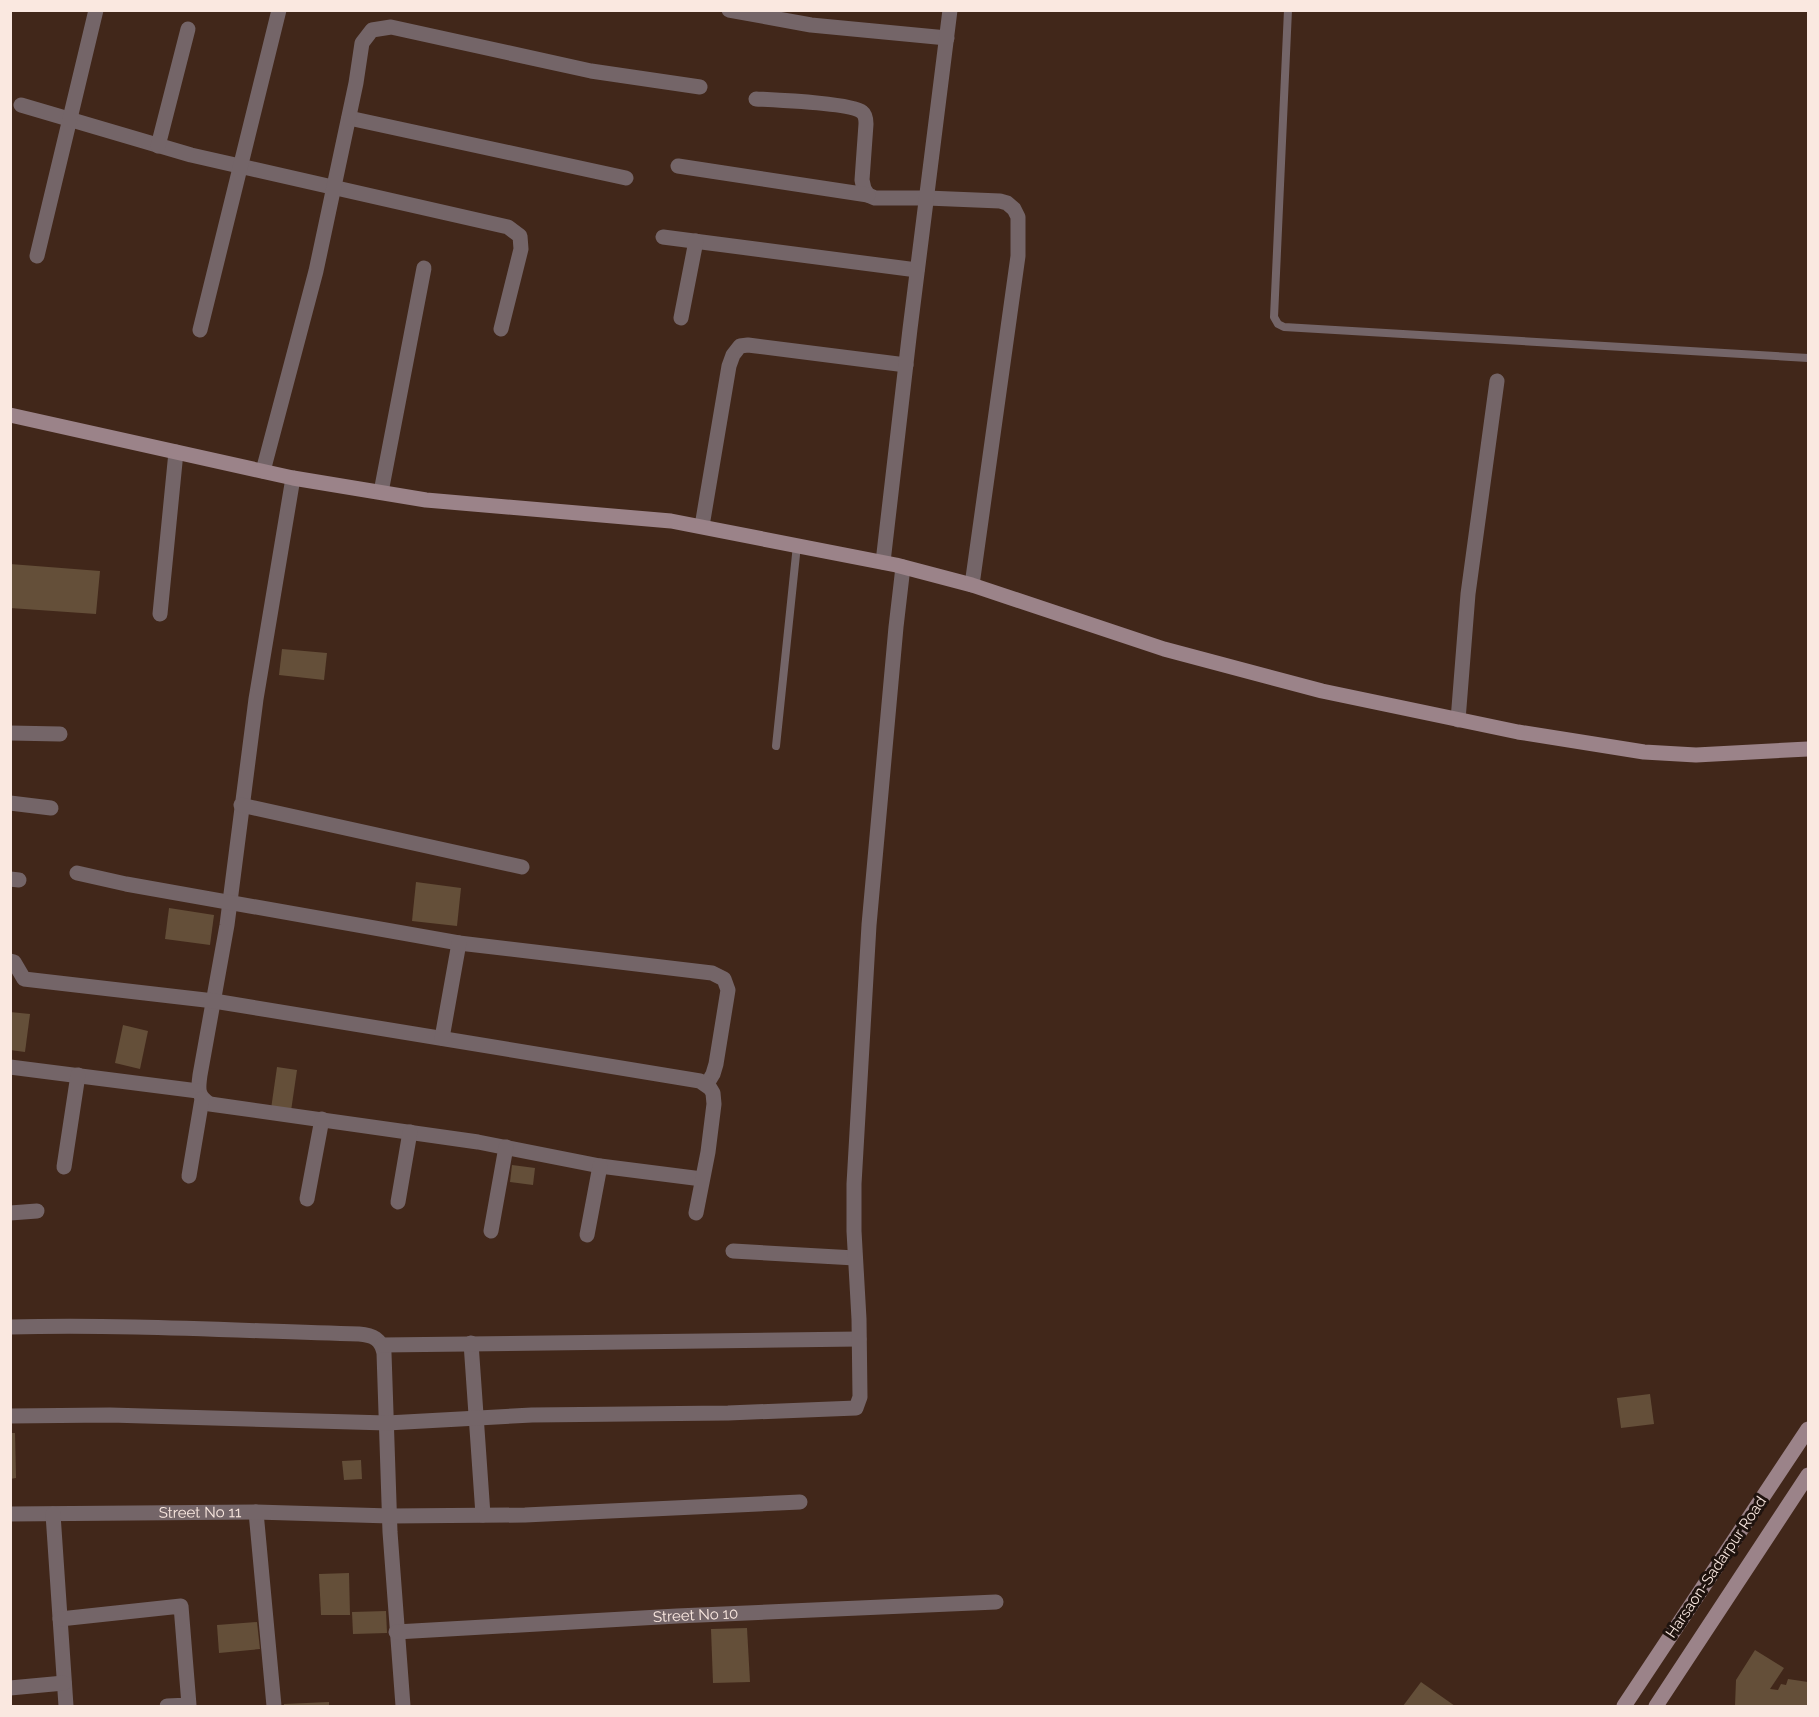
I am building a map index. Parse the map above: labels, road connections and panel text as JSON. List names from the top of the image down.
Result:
{
  "streets": {
    "street": ["Street No 11", "Harsaon-Sadarpur Road", "Street No 10"]
  }
}
